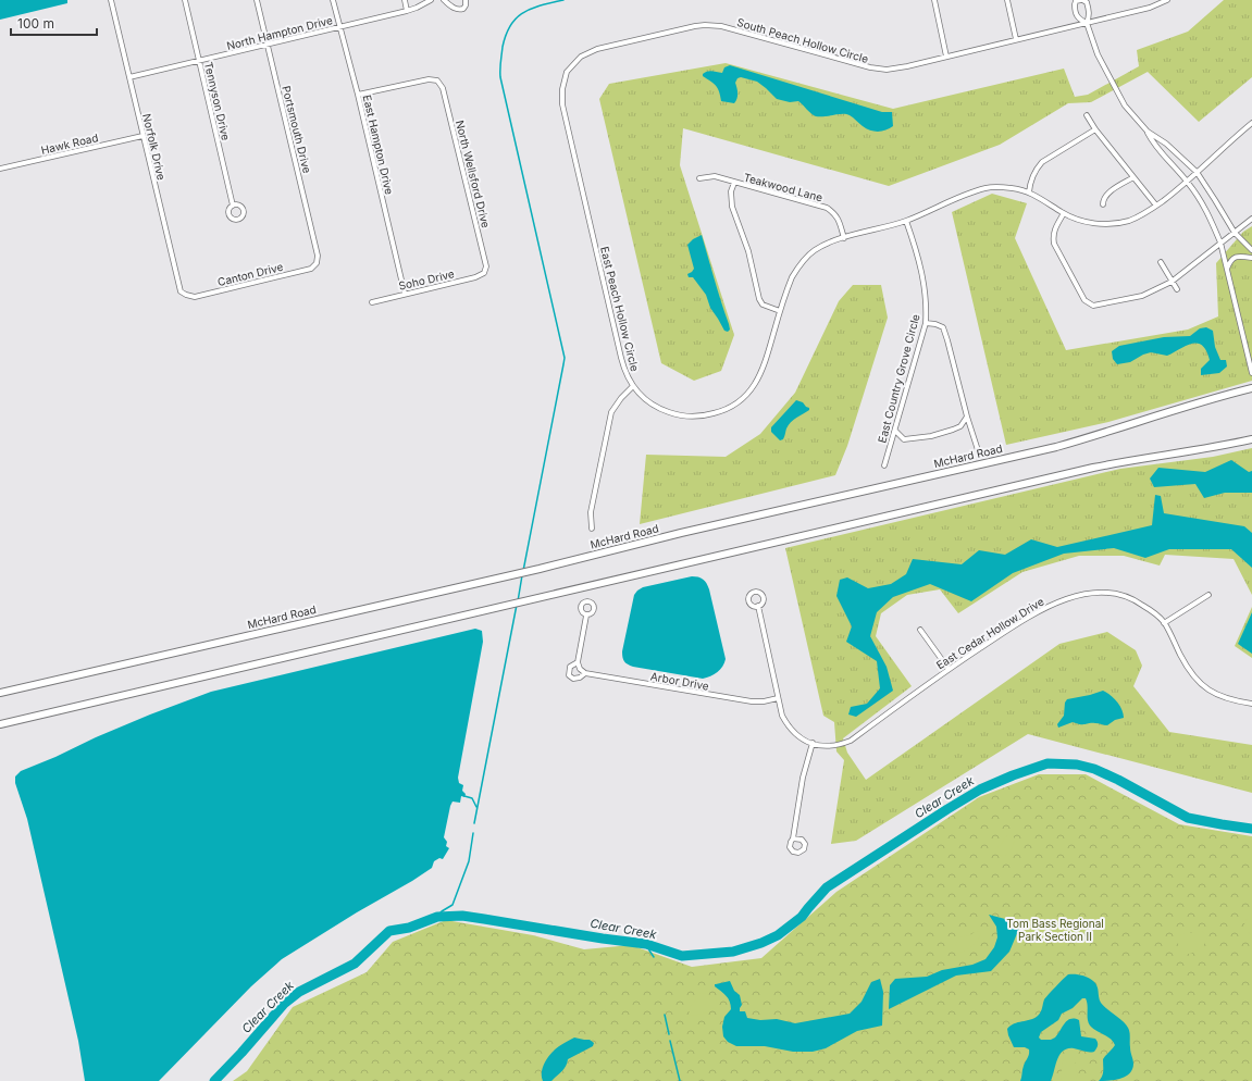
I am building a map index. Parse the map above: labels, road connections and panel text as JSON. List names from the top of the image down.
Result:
{
  "streets": {
    "main road": ["McHard Road"],
    "street": [
      "North Hampton Drive",
      "South Peach Hollow Circle",
      "Tennyson Drive",
      "Portsmouth Drive",
      "Hawk Road",
      "East Hampton Drive",
      "Norfolk Drive",
      "North Wellsford Drive",
      "Teakwood Lane",
      "Canton Drive",
      "Soho Drive",
      "East Peach Hollow Circle",
      "East Country Grove Circle",
      "East Cedar Hollow Drive",
      "Arbor Drive"
    ]
  },
  "crossings": [
    ["North Hampton Drive", "Tennyson Drive"],
    ["North Hampton Drive", "Portsmouth Drive"],
    ["North Hampton Drive", "East Hampton Drive"],
    ["North Hampton Drive", "Norfolk Drive"],
    ["South Peach Hollow Circle", "East Peach Hollow Circle"],
    ["Portsmouth Drive", "Canton Drive"],
    ["Hawk Road", "Norfolk Drive"],
    ["East Hampton Drive", "North Wellsford Drive"],
    ["East Hampton Drive", "Soho Drive"],
    ["Norfolk Drive", "Canton Drive"],
    ["North Wellsford Drive", "Soho Drive"],
    ["Teakwood Lane", "East Peach Hollow Circle"],
    ["East Peach Hollow Circle", "East Country Grove Circle"]
  ],
  "water": ["Clear Creek"],
  "parks": ["Tom Bass Regional Park Section II"],
  "scale_bar": "100 m"
}
